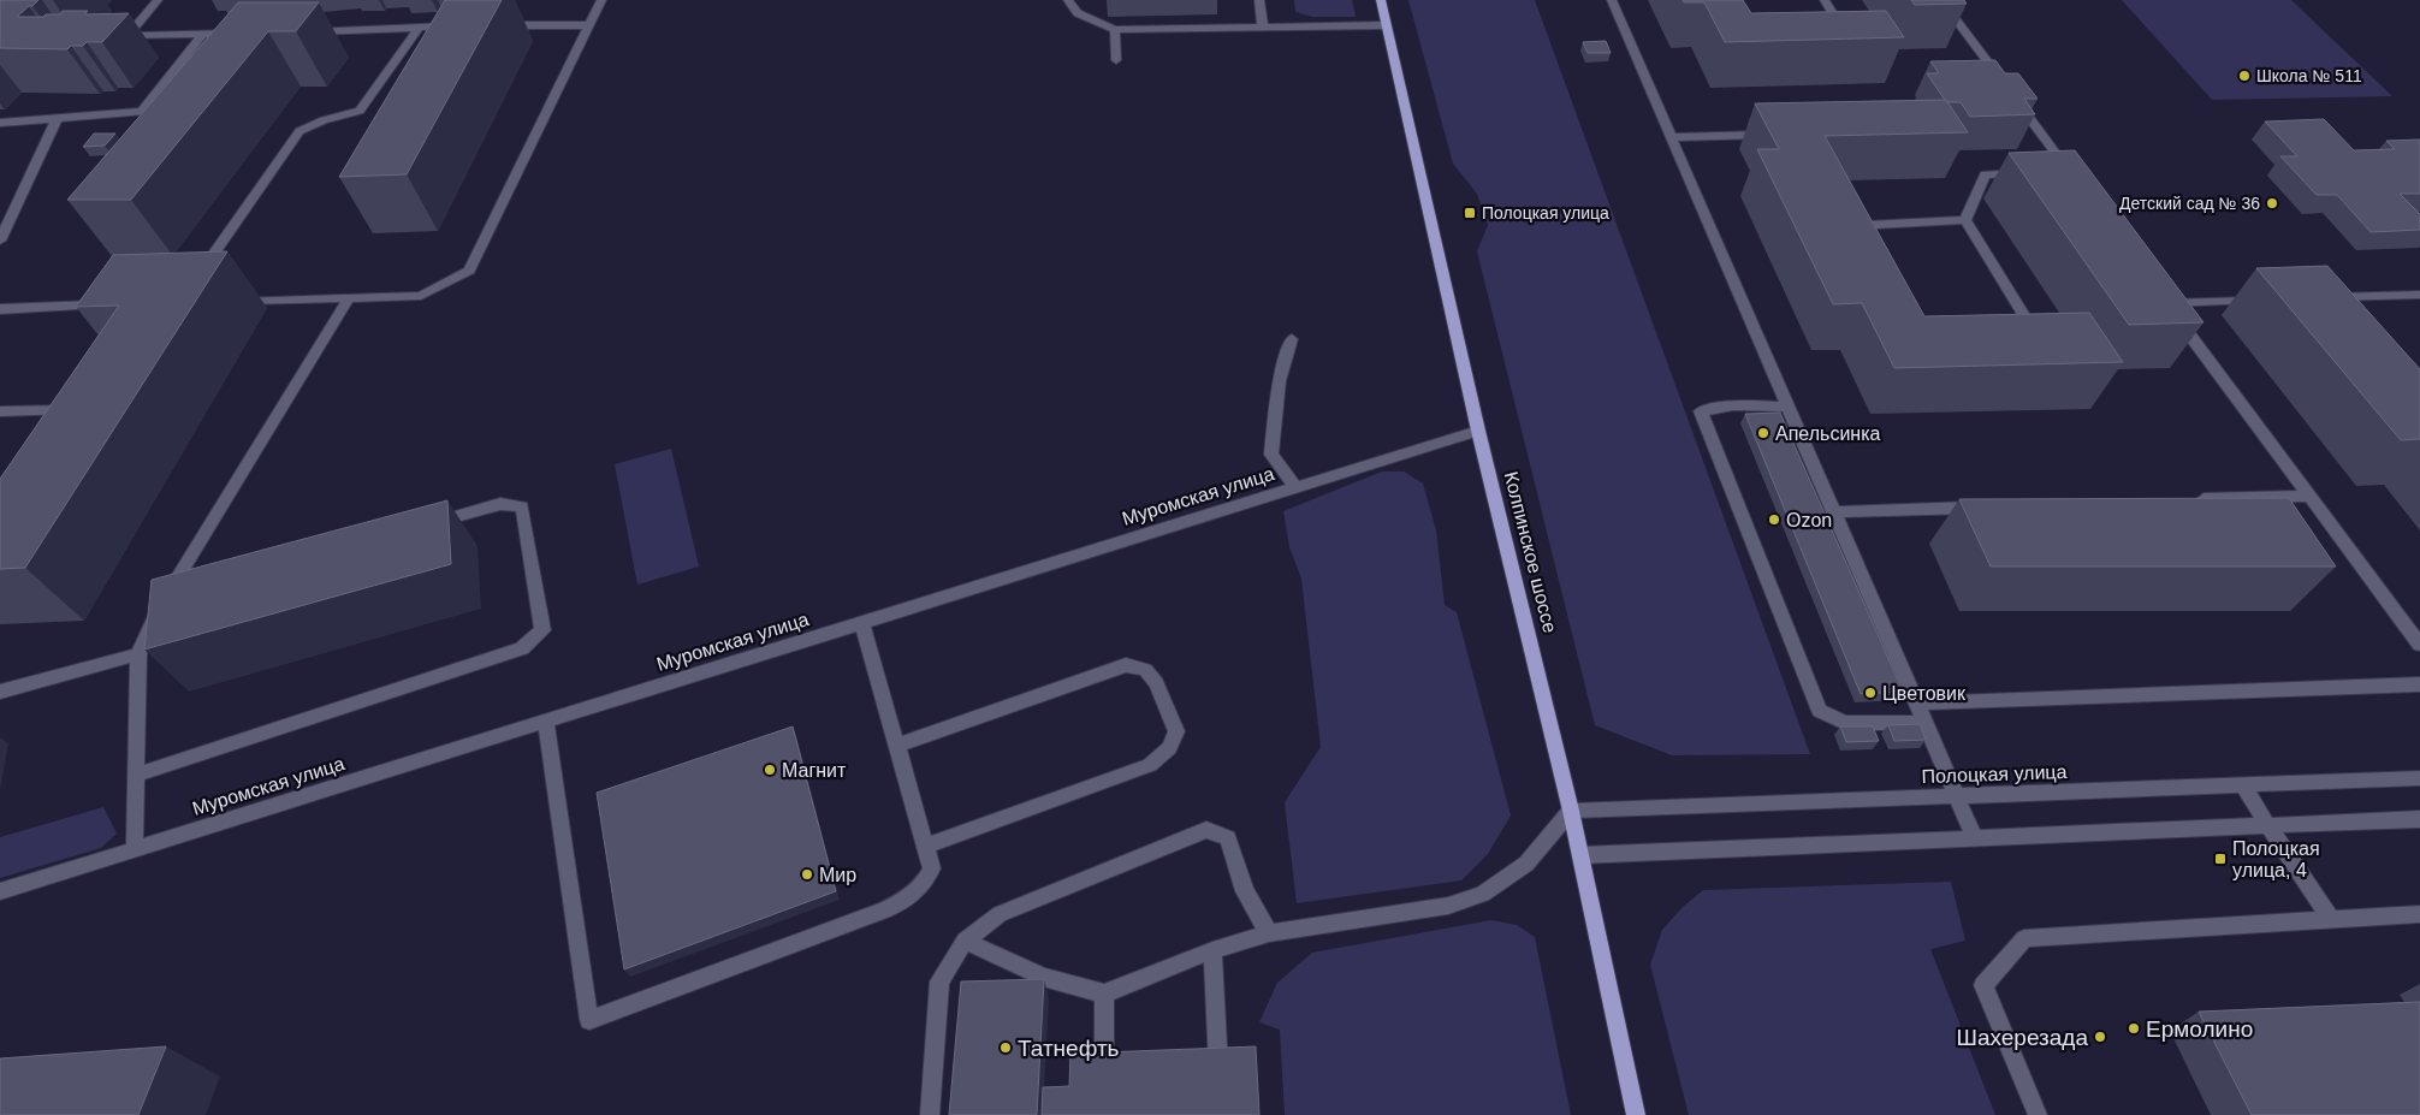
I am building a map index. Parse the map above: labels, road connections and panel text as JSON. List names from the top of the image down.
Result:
{
  "streets": {
    "main road": ["Колпинское шоссе"],
    "street": ["Муромская улица", "Полоцкая улица"]
  },
  "crossings": [
    ["Муромская улица", "Колпинское шоссе"],
    ["Колпинское шоссе", "Полоцкая улица"]
  ],
  "places": {
    "other": [
      "Школа № 511",
      "Детский сад № 36",
      "Апельсинка",
      "Ozon",
      "Цветовик",
      "Магнит",
      "Мир",
      "Ермолино",
      "Шахерезада",
      "Татнефть"
    ],
    "transit": ["Полоцкая улица", "Полоцкая улица, 4"]
  }
}
